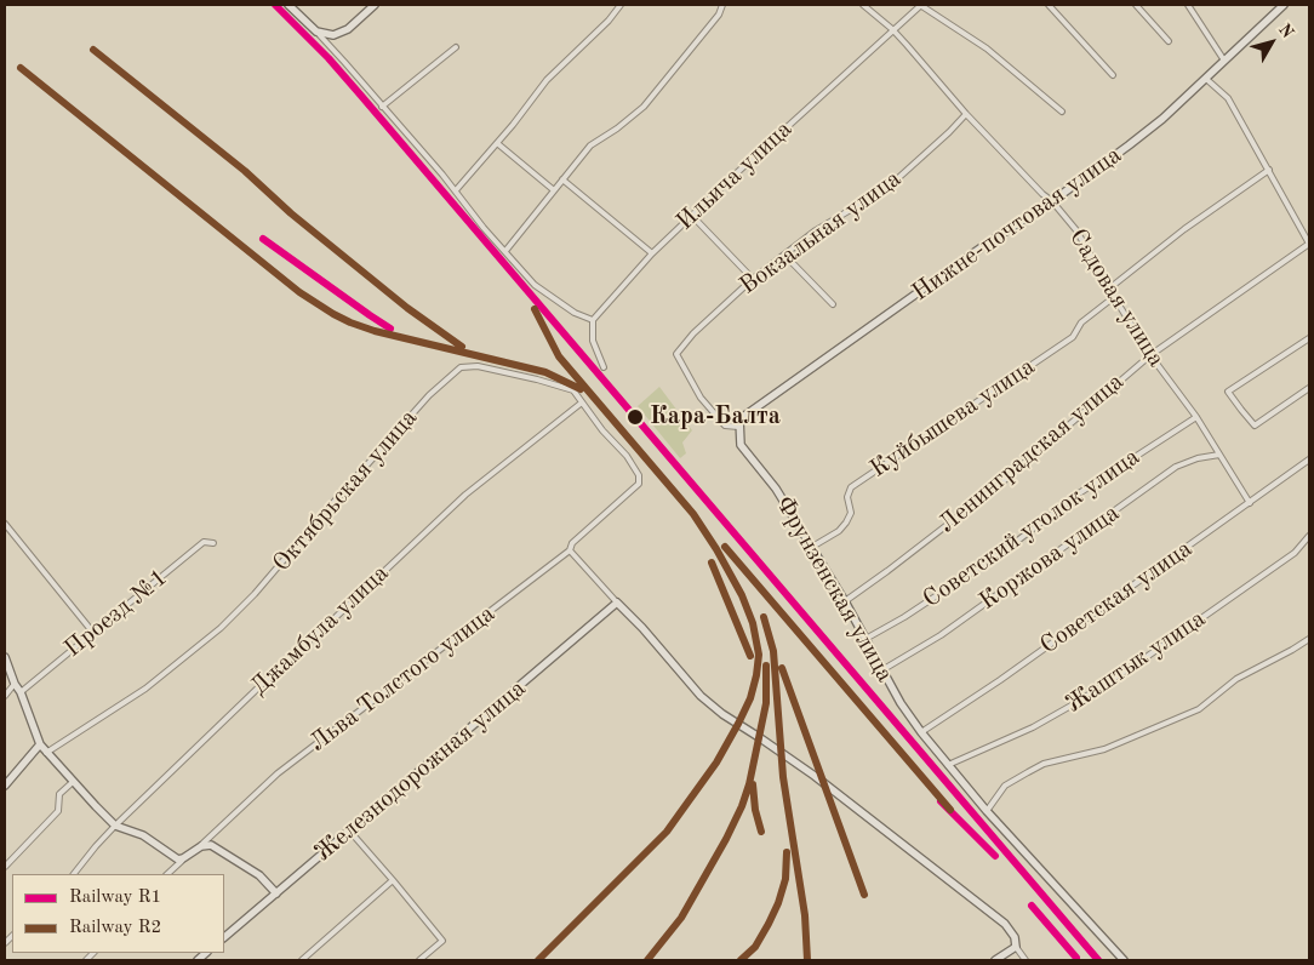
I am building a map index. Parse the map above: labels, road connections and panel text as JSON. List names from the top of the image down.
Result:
{
  "streets": {
    "street": [
      "Ильича улица",
      "Нижне-почтовая улица",
      "Вокзальная улица",
      "Садовая улица",
      "Куйбышева улица",
      "Ленинградская улица",
      "Октябрьская улица",
      "Советский уголок улица",
      "Коржова улица",
      "Фрунзенская улица",
      "Советская улица",
      "Проезд №1",
      "Джамбула улица",
      "Жаштык улица",
      "Льва Толстого улица",
      "Железнодорожная улица"
    ]
  },
  "crossings": [
    ["Ильича улица", "Садовая улица"],
    ["Нижне-почтовая улица", "Вокзальная улица"],
    ["Нижне-почтовая улица", "Садовая улица"],
    ["Нижне-почтовая улица", "Фрунзенская улица"],
    ["Вокзальная улица", "Садовая улица"],
    ["Вокзальная улица", "Фрунзенская улица"],
    ["Садовая улица", "Куйбышева улица"],
    ["Садовая улица", "Ленинградская улица"],
    ["Садовая улица", "Советский уголок улица"],
    ["Садовая улица", "Коржова улица"],
    ["Садовая улица", "Советская улица"],
    ["Куйбышева улица", "Фрунзенская улица"],
    ["Ленинградская улица", "Фрунзенская улица"],
    ["Октябрьская улица", "Джамбула улица"],
    ["Октябрьская улица", "Льва Толстого улица"],
    ["Советский уголок улица", "Фрунзенская улица"],
    ["Коржова улица", "Фрунзенская улица"],
    ["Фрунзенская улица", "Советская улица"],
    ["Фрунзенская улица", "Жаштык улица"]
  ],
  "places": ["Кара-Балта"],
  "lines": ["rail line R1", "rail line R2"],
  "legend": ["Railway R1", "Railway R2"],
  "north": "top right"
}
